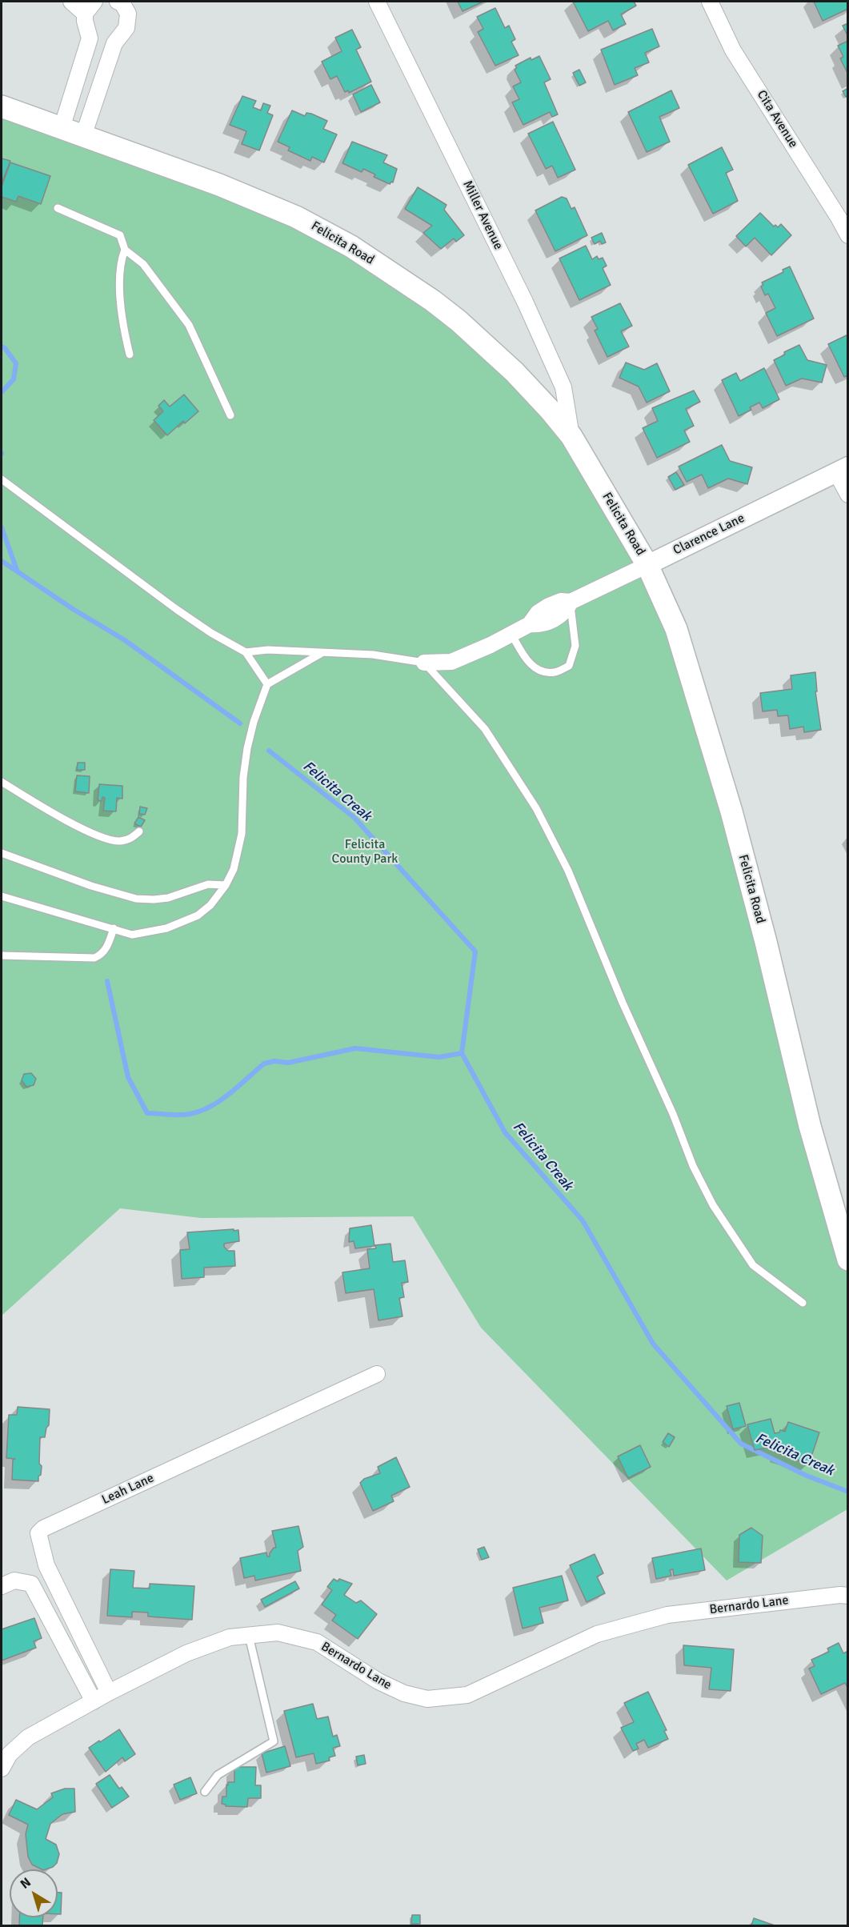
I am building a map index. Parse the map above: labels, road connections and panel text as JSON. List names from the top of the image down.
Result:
{
  "streets": {
    "main road": ["Felicita Road"],
    "street": [
      "Cita Avenue",
      "Miller Avenue",
      "Clarence Lane",
      "Leah Lane",
      "Bernardo Lane"
    ]
  },
  "crossings": [
    ["Miller Avenue", "Felicita Road"],
    ["Felicita Road", "Clarence Lane"],
    ["Leah Lane", "Bernardo Lane"]
  ],
  "water": ["Felicita Creak"],
  "parks": ["Felicita County Park"],
  "north": "top left"
}
